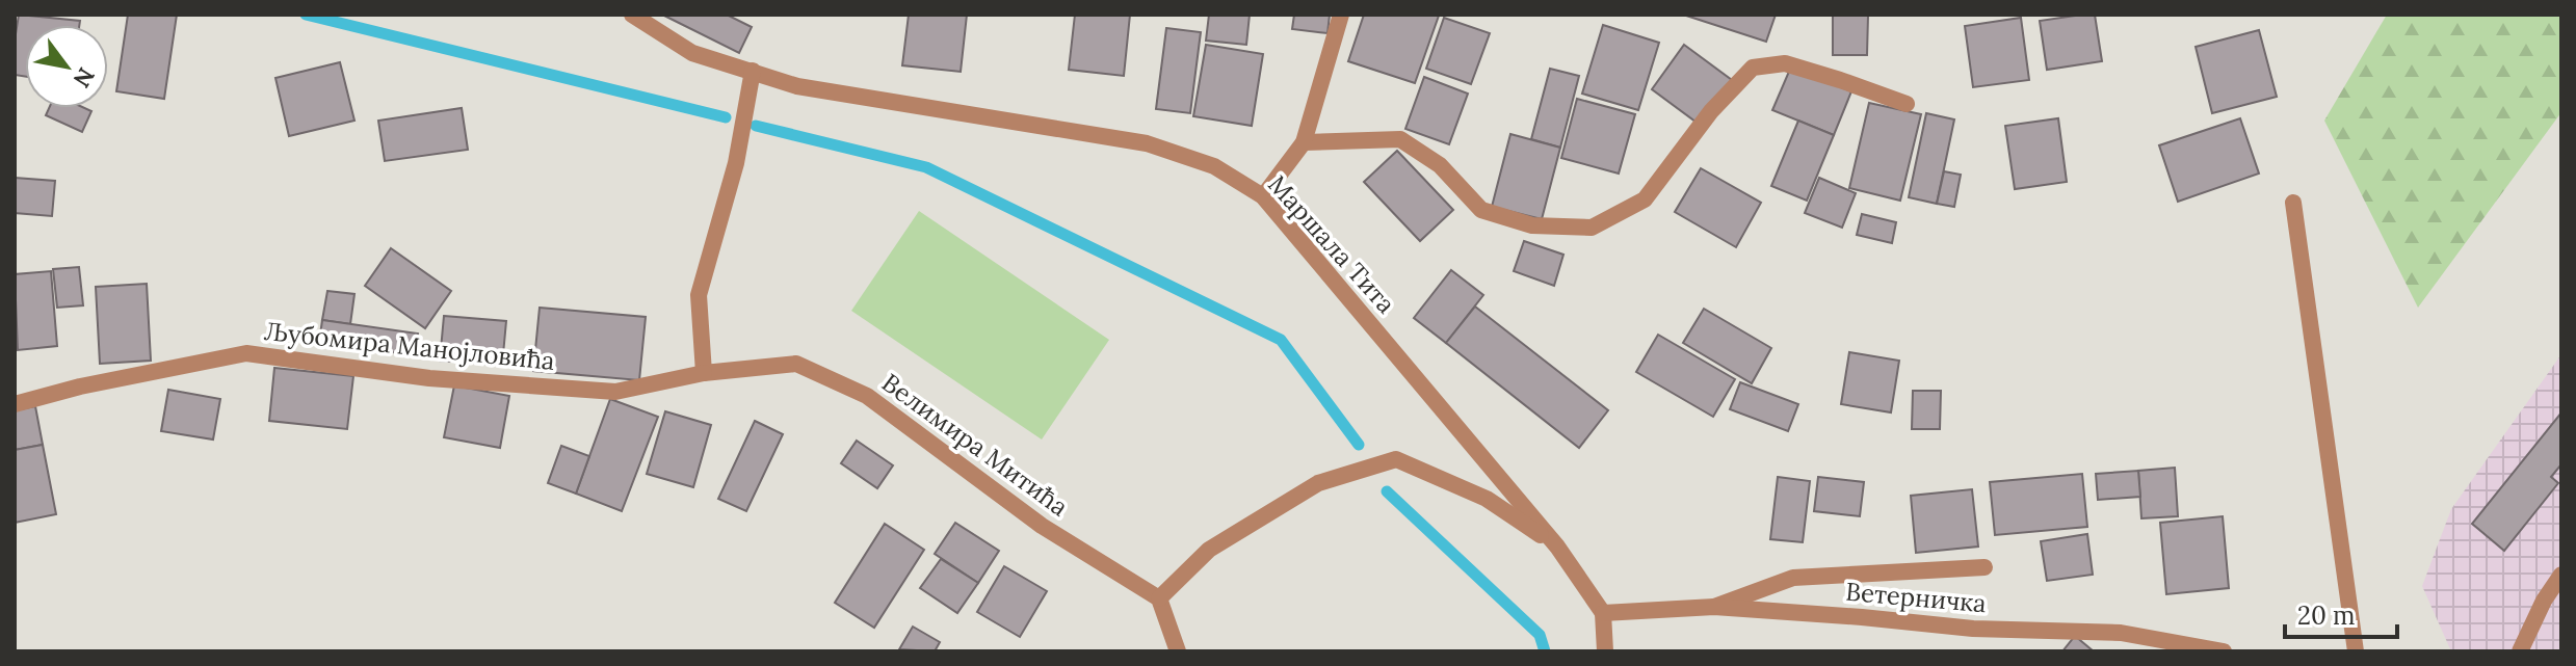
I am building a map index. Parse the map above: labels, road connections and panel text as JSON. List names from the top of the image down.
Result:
{
  "streets": {
    "street": [
      "Маршала Тита",
      "Љубомира Манојловића",
      "Велимира Митића",
      "Ветерничка"
    ]
  },
  "crossings": [
    ["Маршала Тита", "Ветерничка"],
    ["Љубомира Манојловића", "Велимира Митића"]
  ],
  "scale_bar": "20 m",
  "north": "bottom right"
}
